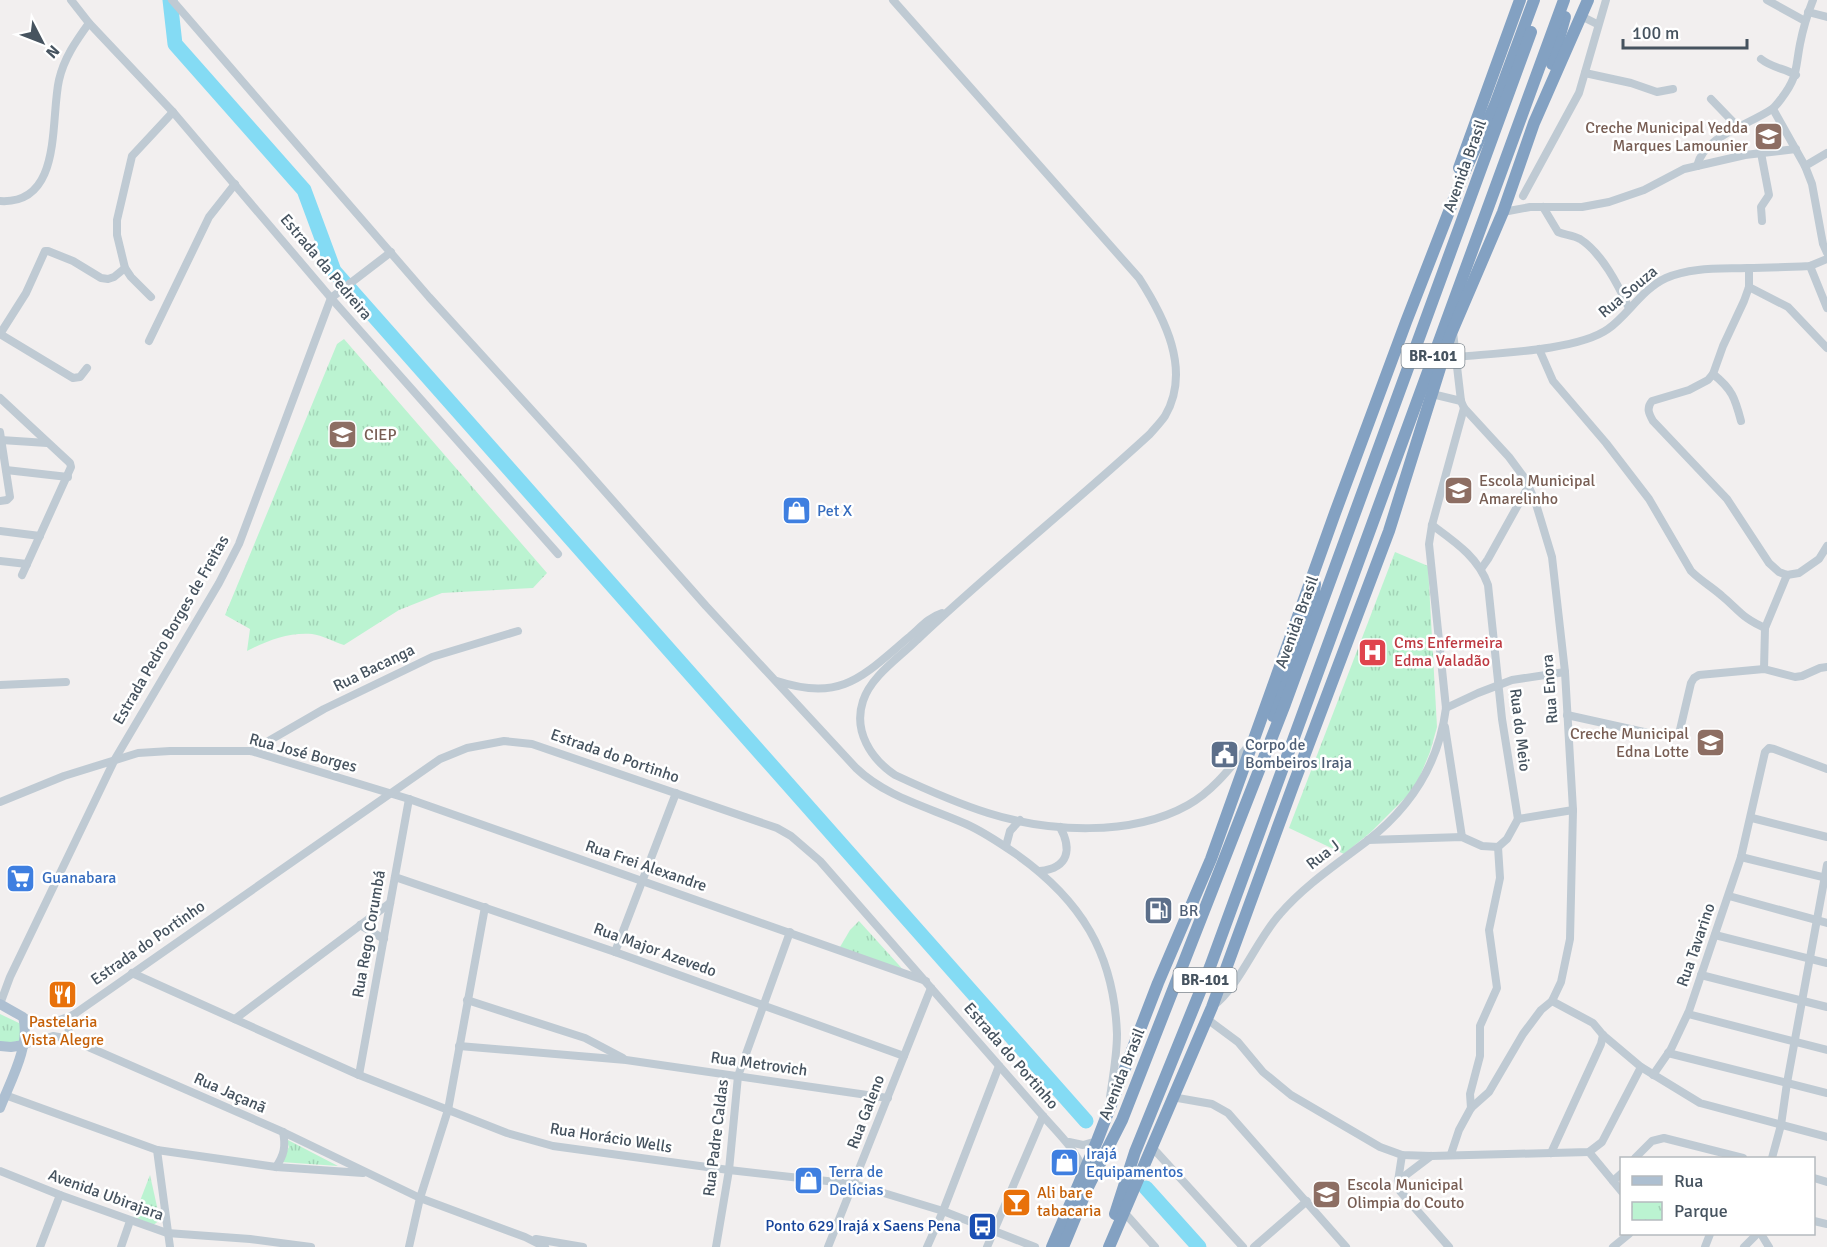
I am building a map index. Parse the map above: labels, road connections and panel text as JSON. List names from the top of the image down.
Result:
{
  "streets": {
    "highway": ["Avenida Brasil", "BR-101"],
    "street": [
      "Estrada da Pedreira",
      "Rua Souza",
      "Estrada Pedro Borges de Freitas",
      "Rua Bacanga",
      "Rua Enora",
      "Rua do Meio",
      "Rua José Borges",
      "Estrada do Portinho",
      "Rua J",
      "Rua Frei Alexandre",
      "Rua Rego Corumbá",
      "Rua Tavarino",
      "Rua Major Azevedo",
      "Rua Metrovich",
      "Rua Jaçanã",
      "Rua Galeno",
      "Rua Horácio Wells",
      "Rua Padre Caldas",
      "Avenida Ubirajara"
    ]
  },
  "crossings": [
    ["Avenida Brasil", "Estrada do Portinho"],
    ["Estrada da Pedreira", "Estrada Pedro Borges de Freitas"],
    ["BR-101", "Rua J"],
    ["Estrada Pedro Borges de Freitas", "Rua José Borges"],
    ["Rua Bacanga", "Rua José Borges"],
    ["Rua Enora", "Rua J"],
    ["Rua do Meio", "Rua J"],
    ["Rua José Borges", "Estrada do Portinho"],
    ["Rua José Borges", "Rua Frei Alexandre"],
    ["Estrada do Portinho", "Rua Frei Alexandre"],
    ["Estrada do Portinho", "Rua Galeno"],
    ["Estrada do Portinho", "Rua Horácio Wells"],
    ["Rua Frei Alexandre", "Rua Rego Corumbá"],
    ["Rua Frei Alexandre", "Rua Galeno"],
    ["Rua Frei Alexandre", "Rua Padre Caldas"],
    ["Rua Rego Corumbá", "Rua Major Azevedo"],
    ["Rua Rego Corumbá", "Rua Horácio Wells"],
    ["Rua Major Azevedo", "Rua Galeno"],
    ["Rua Major Azevedo", "Rua Padre Caldas"],
    ["Rua Metrovich", "Rua Galeno"],
    ["Rua Metrovich", "Rua Padre Caldas"],
    ["Rua Galeno", "Rua Horácio Wells"],
    ["Rua Horácio Wells", "Rua Padre Caldas"]
  ],
  "places": {
    "school or university": [
      "Creche Municipal Yedda Marques Lamounier",
      "CIEP",
      "Escola Municipal Amarelinho",
      "Creche Municipal Edna Lotte",
      "Escola Municipal Olimpia do Couto"
    ],
    "shop": ["Pet X", "Irajá Equipamentos", "Terra de Delícias"],
    "hospital": ["Cms Enfermeira Edma Valadão"],
    "public building": ["Corpo de Bombeiros Iraja"],
    "supermarket": ["Guanabara"],
    "fuel station": ["BR"],
    "restaurant": ["Pastelaria Vista Alegre"],
    "bar": ["Ali bar e tabacaria"],
    "bus stop": ["Ponto 629 Irajá x Saens Pena"]
  },
  "legend": ["Rua", "Parque"],
  "scale_bar": "100 m",
  "north": "bottom right"
}
